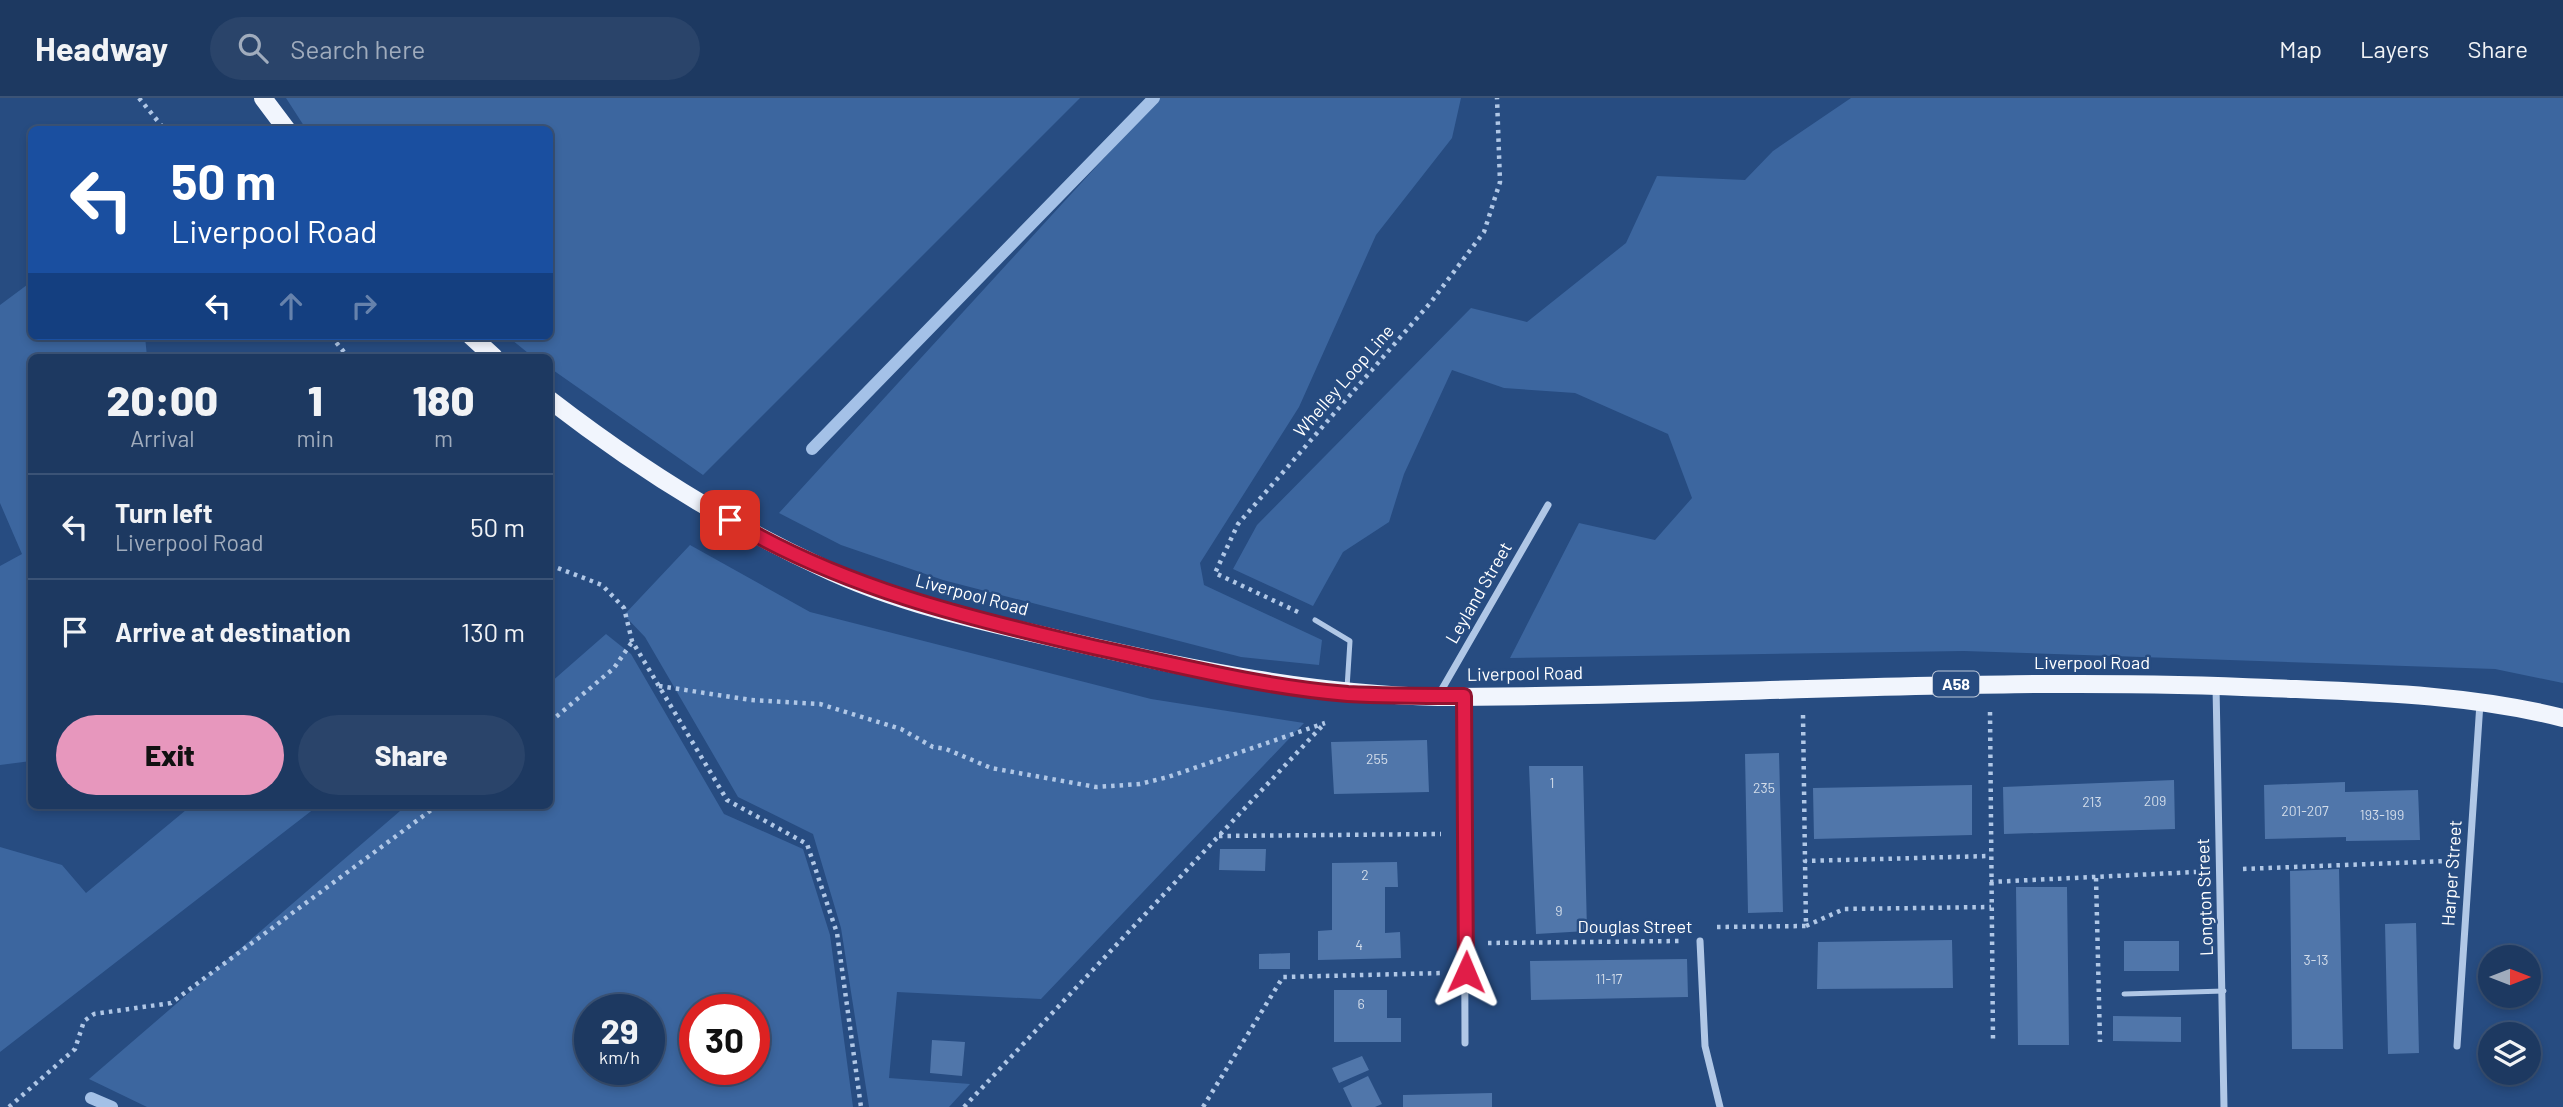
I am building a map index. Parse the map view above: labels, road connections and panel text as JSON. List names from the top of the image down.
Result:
{
  "streets": {
    "main road": ["Liverpool Road", "A58"],
    "street": [
      "Leyland Street",
      "Harper Street",
      "Longton Street",
      "Douglas Street"
    ],
    "path": ["Whelley Loop Line"]
  },
  "crossings": [
    ["Leyland Street", "Liverpool Road"],
    ["Liverpool Road", "Harper Street"],
    ["Liverpool Road", "Longton Street"]
  ],
  "house_numbers": [
    "255",
    "1",
    "235",
    "209",
    "213",
    "201-207",
    "193-199",
    "2",
    "9",
    "4",
    "3-13",
    "11-17",
    "6"
  ],
  "north": "right",
  "page": {
    "header": "Headway",
    "search": "Search here",
    "nav": ["Map", "Layers", "Share"],
    "turn": ["50 m", "Liverpool Road"],
    "eta": [
      "20:00",
      "Arrival",
      "1",
      "min",
      "180",
      "m"
    ],
    "list": [
      {
        "name": "Turn left",
        "note": "Liverpool Road",
        "value": "50 m"
      },
      {
        "name": "Arrive at destination",
        "value": "130 m"
      }
    ],
    "buttons": ["Exit", "Share"],
    "speed": "29 km/h",
    "limit": "30"
  }
}
